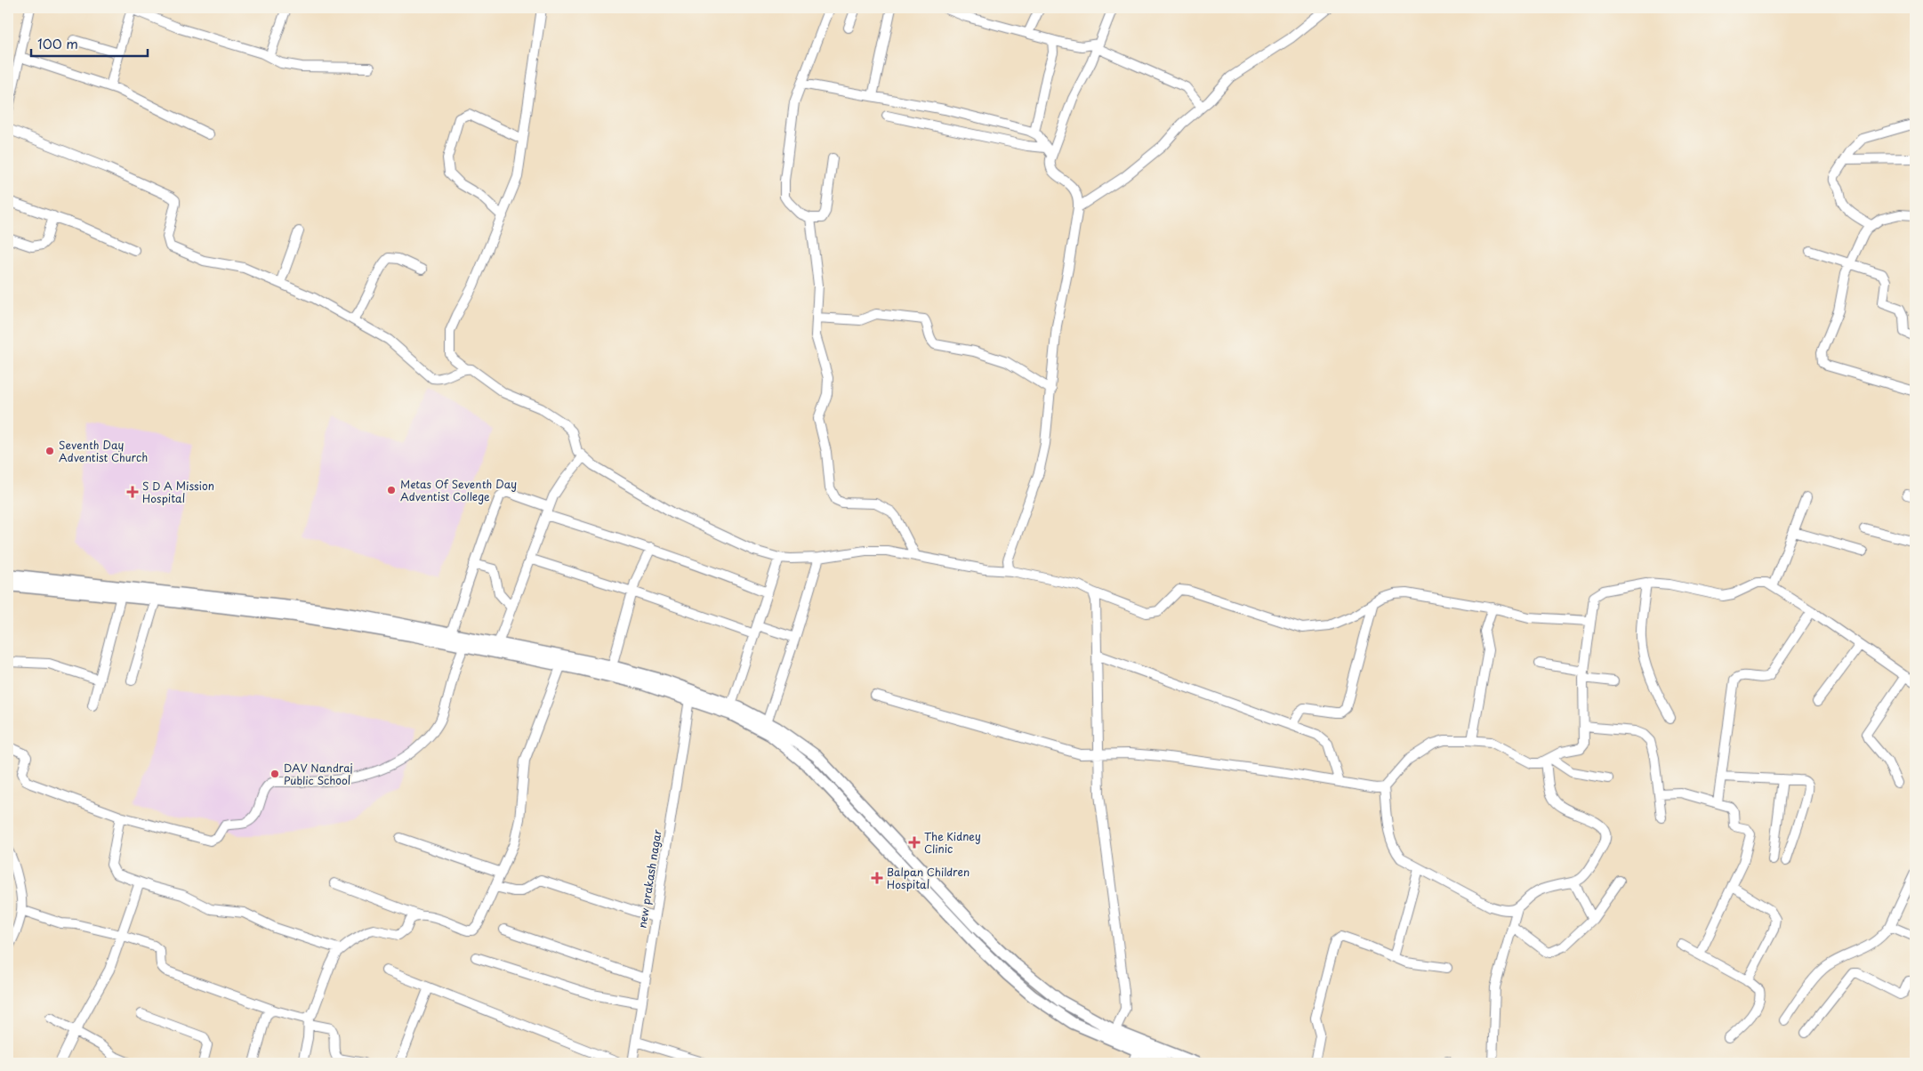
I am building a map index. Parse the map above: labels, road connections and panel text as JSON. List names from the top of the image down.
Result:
{
  "streets": {
    "street": ["new prakash nagar"]
  },
  "places": {
    "other": ["Seventh Day Adventist Church", "Metas Of Seventh Day Adventist College", "DAV Nandraj Public School"],
    "health": ["S D A Mission Hospital", "The Kidney Clinic", "Balpan Children Hospital"]
  },
  "scale_bar": "100 m"
}
